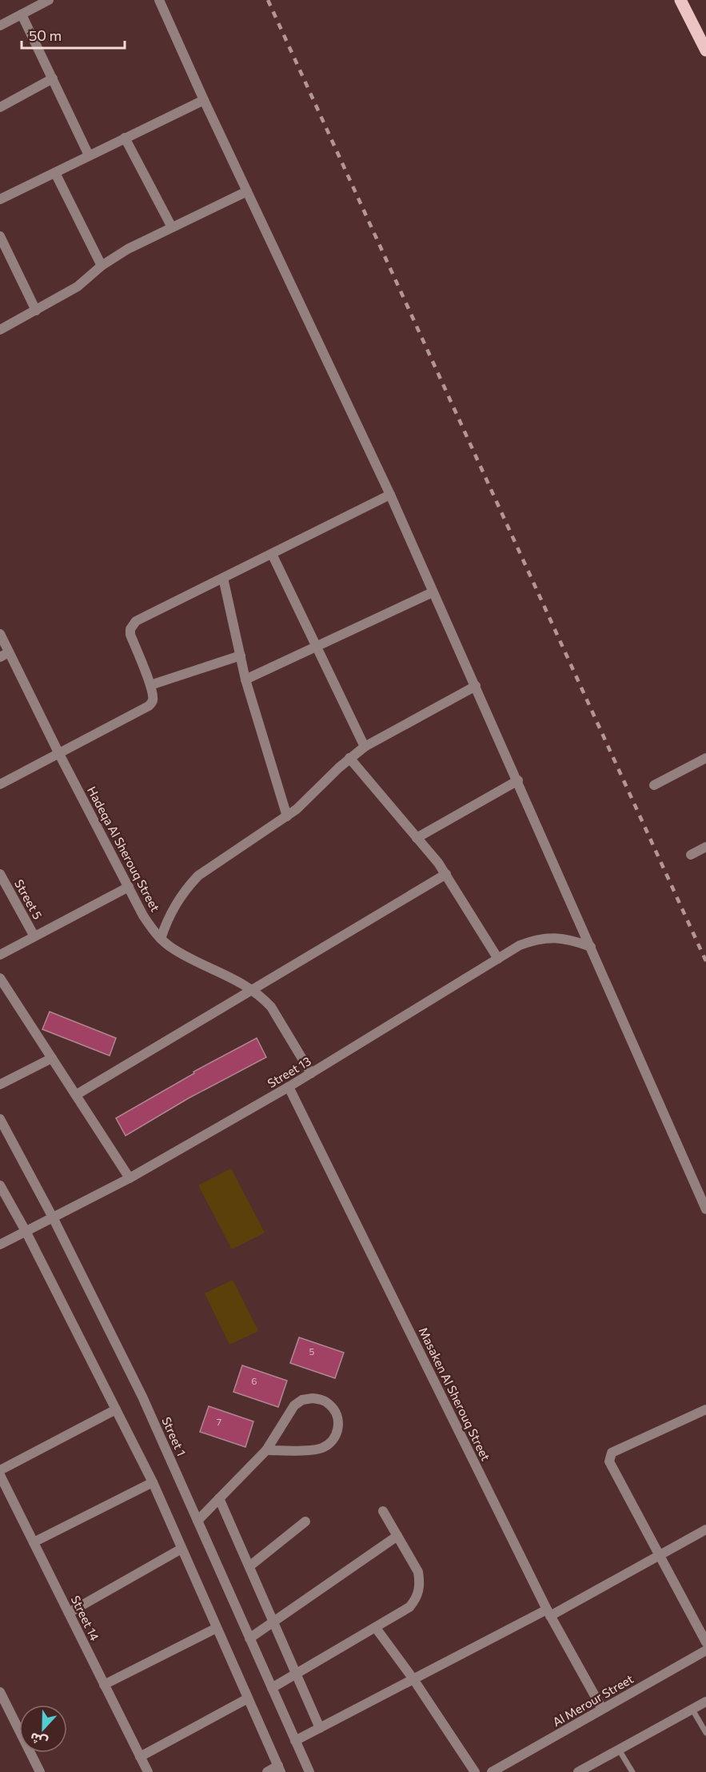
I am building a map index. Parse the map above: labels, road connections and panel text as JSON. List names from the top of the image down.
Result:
{
  "streets": {
    "street": [
      "Hadeqa Al Sherouq Street",
      "Street 5",
      "Street 13",
      "Masaken Al Sherouq Street",
      "Street 1",
      "Street 14",
      "Al Merour Street"
    ]
  },
  "crossings": [
    ["Hadeqa Al Sherouq Street", "Street 13"],
    ["Street 13", "Masaken Al Sherouq Street"],
    ["Street 13", "Street 1"],
    ["Masaken Al Sherouq Street", "Al Merour Street"]
  ],
  "house_numbers": ["5", "6", "7"],
  "scale_bar": "50 m",
  "north": "bottom"
}
